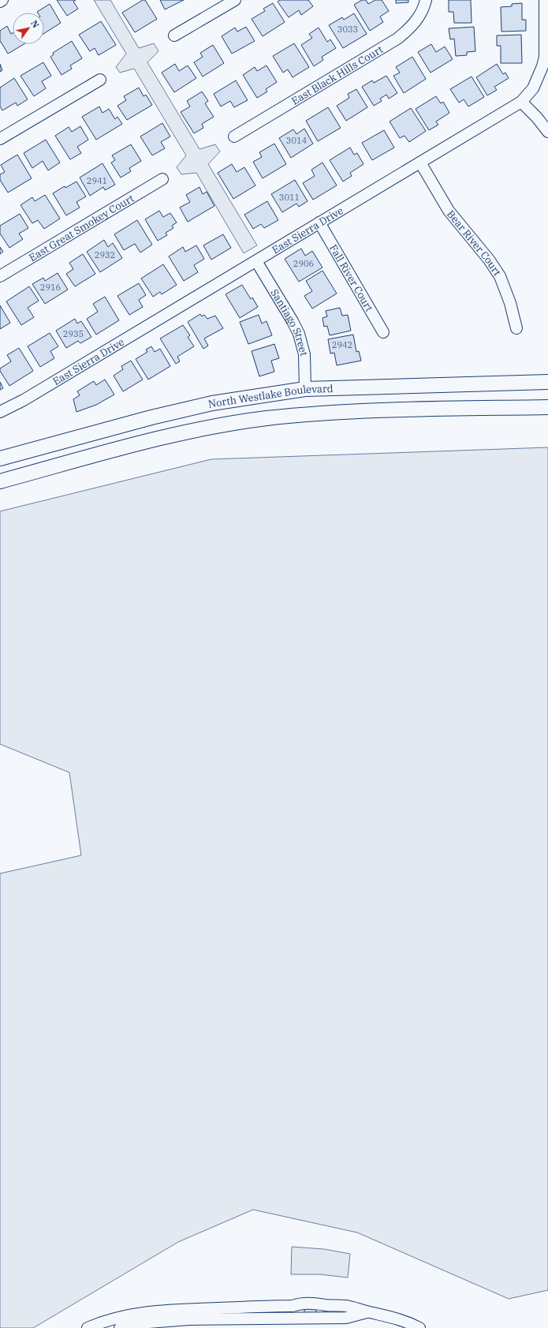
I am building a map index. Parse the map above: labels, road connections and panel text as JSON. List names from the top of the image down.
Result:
{
  "streets": {
    "main road": ["North Westlake Boulevard"],
    "street": [
      "East Black Hills Court",
      "East Great Smokey Court",
      "East Sierra Drive",
      "Bear River Court",
      "Fall River Court",
      "Santiago Street"
    ]
  },
  "crossings": [
    ["East Sierra Drive", "Bear River Court"],
    ["East Sierra Drive", "Fall River Court"],
    ["East Sierra Drive", "Santiago Street"],
    ["Santiago Street", "North Westlake Boulevard"]
  ],
  "house_numbers": [
    "3033",
    "3014",
    "2941",
    "3011",
    "2932",
    "2906",
    "2916",
    "2935",
    "2942"
  ],
  "north": "top right"
}
